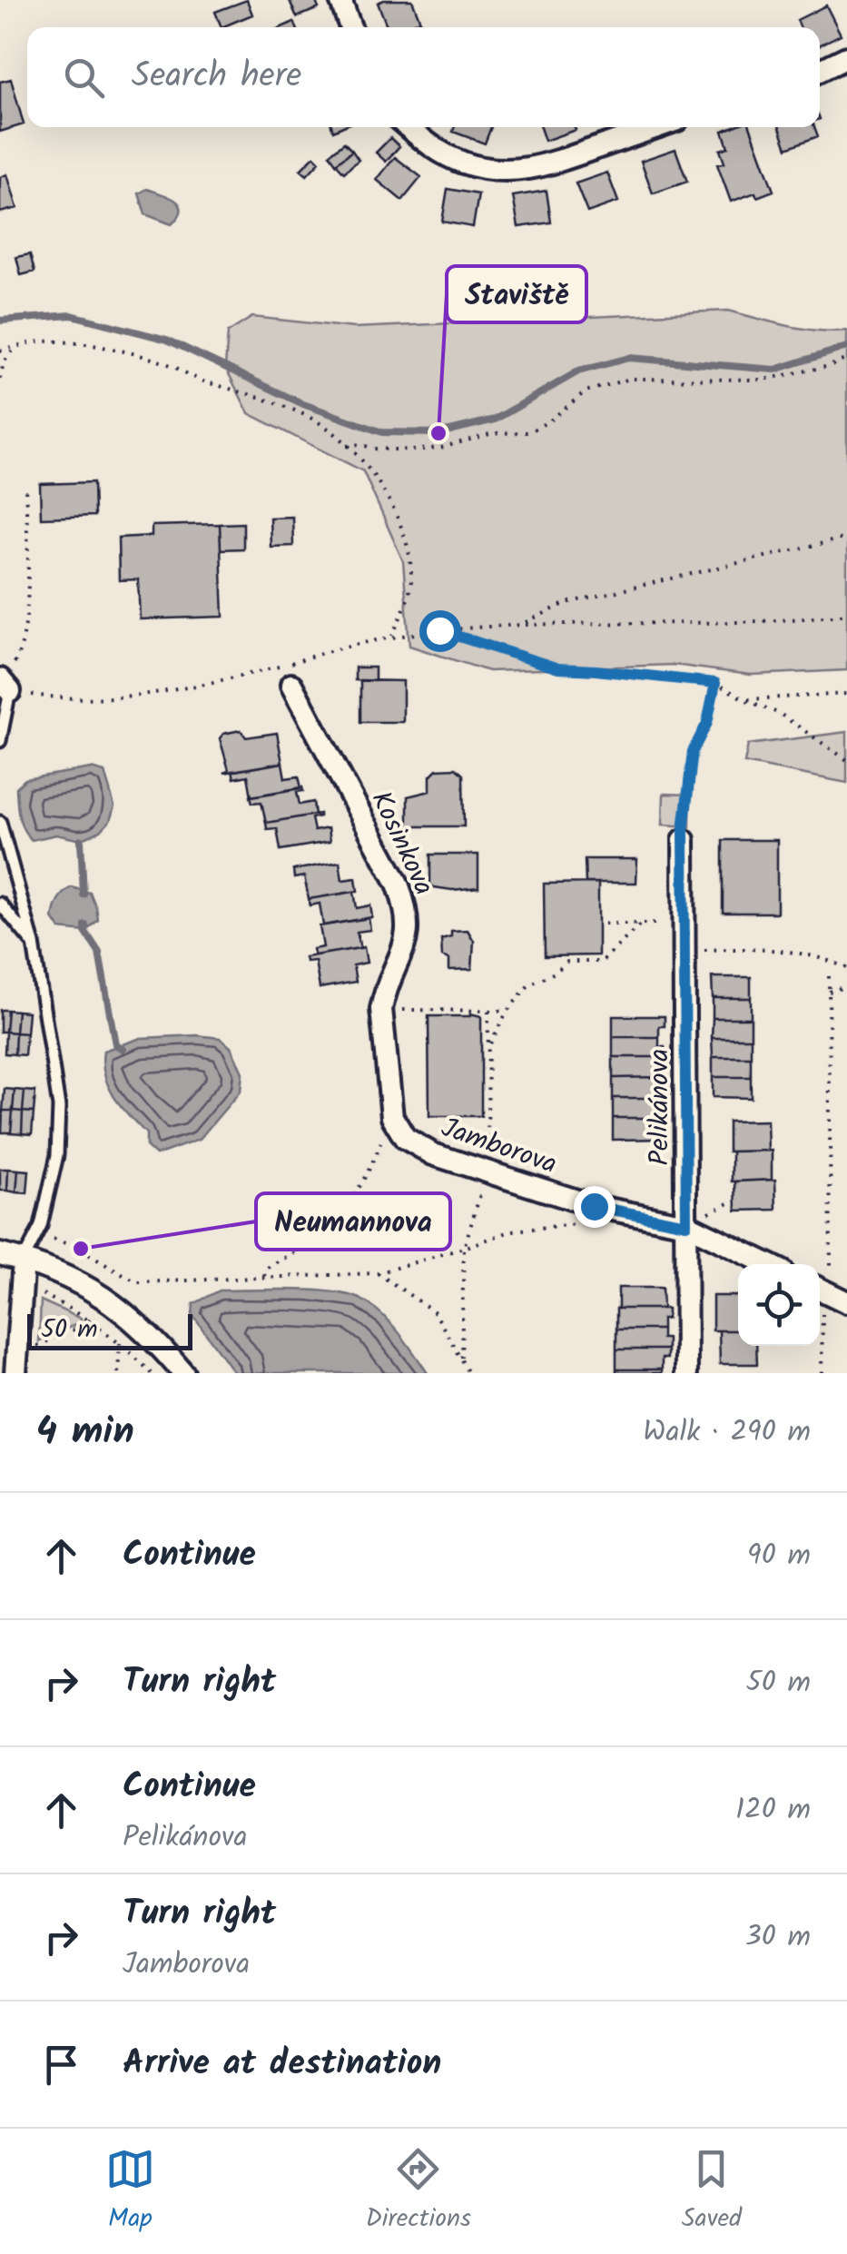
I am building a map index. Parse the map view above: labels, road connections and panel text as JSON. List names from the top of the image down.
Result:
{
  "streets": {
    "street": ["Kosinkova", "Pelikánova", "Jamborova"]
  },
  "crossings": [
    ["Kosinkova", "Jamborova"],
    ["Pelikánova", "Jamborova"]
  ],
  "places": ["Staviště", "Neumannova"],
  "scale_bar": "50 m",
  "page": {
    "search": "Search here",
    "scale": "50 m",
    "heading": ["4 min", "Walk · 290 m"],
    "list": [
      ["Continue", "90 m"],
      ["Turn right", "50 m"],
      ["Continue", "Pelikánova", "120 m"],
      ["Turn right", "Jamborova", "30 m"],
      "Arrive at destination"
    ],
    "nav": ["Map", "Directions", "Saved"]
  }
}
